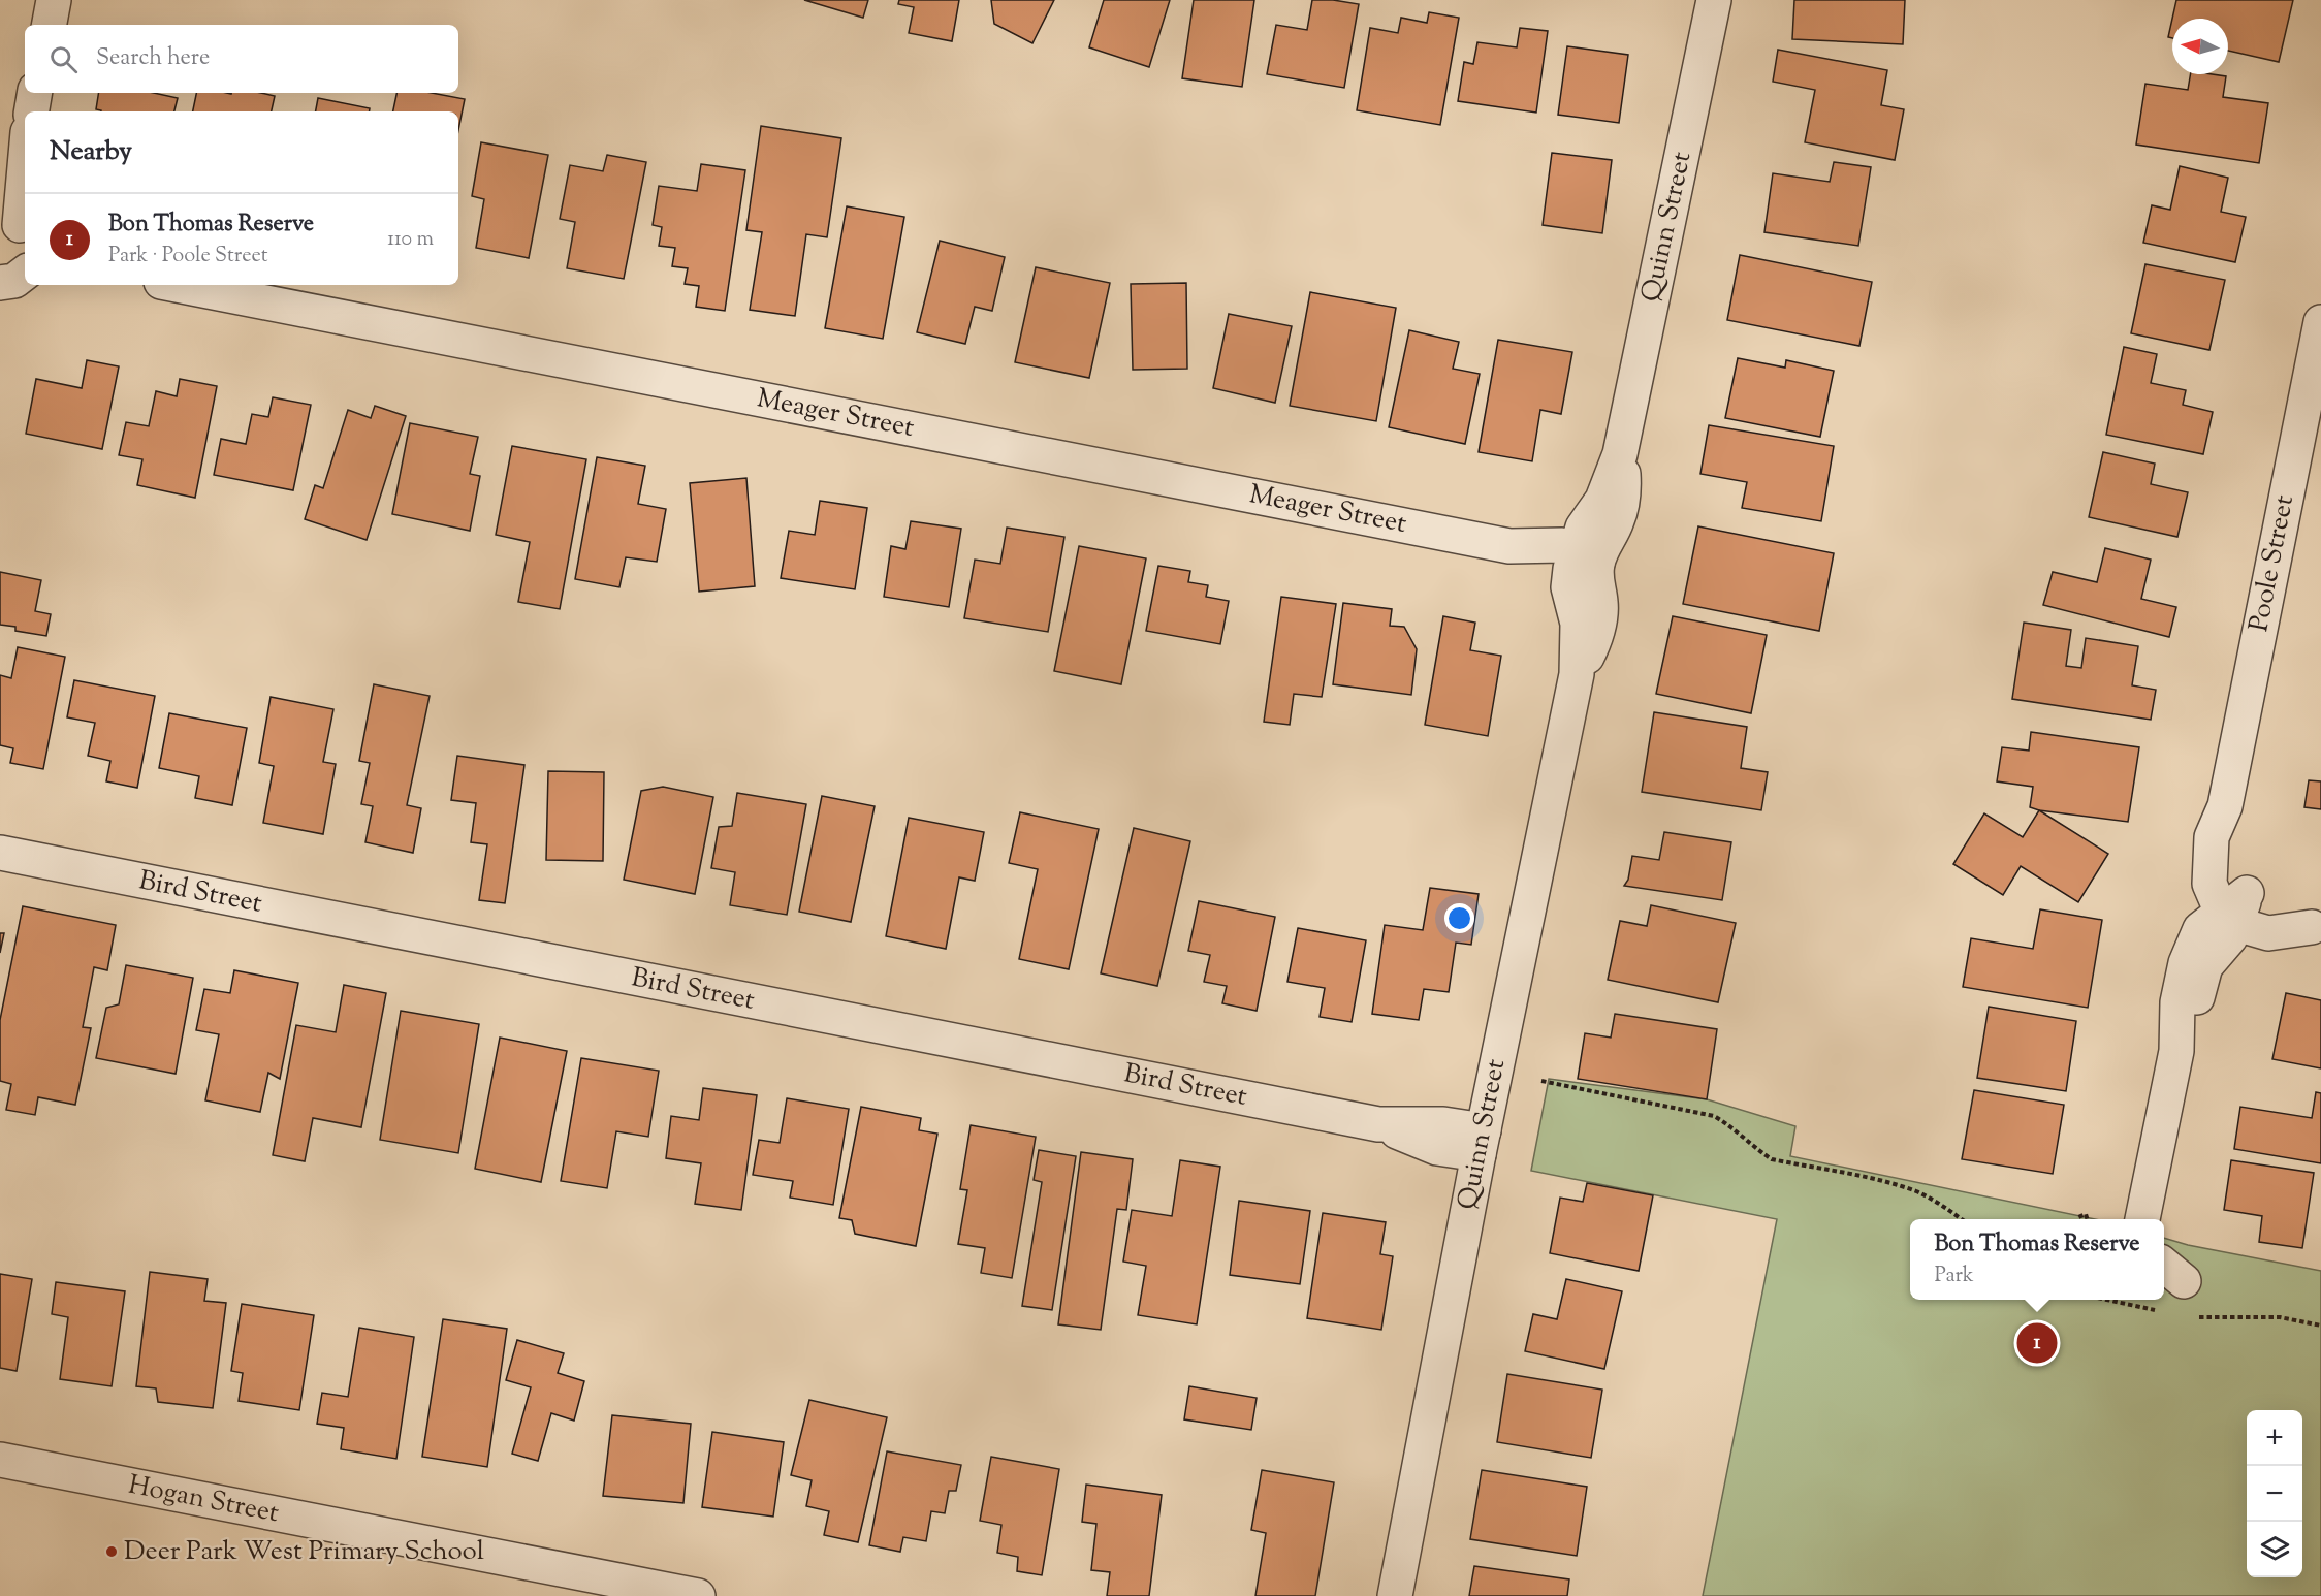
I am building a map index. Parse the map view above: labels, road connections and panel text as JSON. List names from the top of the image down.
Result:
{
  "streets": {
    "street": [
      "Quinn Street",
      "Meager Street",
      "Poole Street",
      "Bird Street",
      "Hogan Street"
    ]
  },
  "crossings": [
    ["Quinn Street", "Meager Street"],
    ["Quinn Street", "Bird Street"]
  ],
  "places": ["Deer Park West Primary School"],
  "north": "left",
  "page": {
    "search": "Search here",
    "heading": "Nearby",
    "list": [
      {
        "mark": "1",
        "name": "Bon Thomas Reserve",
        "note": "Park · Poole Street",
        "value": "110 m"
      }
    ],
    "popup": ["Bon Thomas Reserve", "Park"],
    "pins": "1",
    "map_buttons": ["+", "−"]
  }
}
